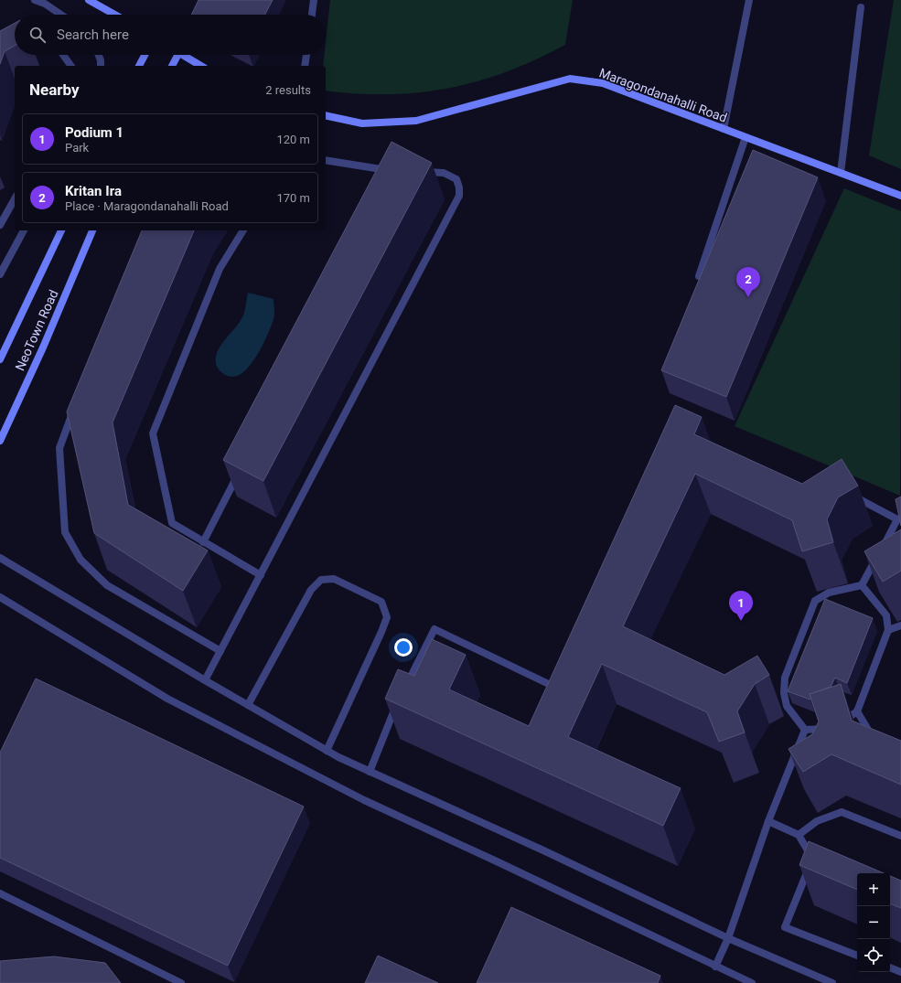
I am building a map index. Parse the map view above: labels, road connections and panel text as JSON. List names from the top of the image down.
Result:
{
  "streets": {
    "street": ["Maragondanahalli Road", "NeoTown Road"]
  },
  "page": {
    "search": "Search here",
    "heading": ["Nearby", "2 results"],
    "list": [
      {
        "mark": "1",
        "name": "Podium 1",
        "note": "Park",
        "value": "120 m"
      },
      {
        "mark": "2",
        "name": "Kritan Ira",
        "note": "Place · Maragondanahalli Road",
        "value": "170 m"
      }
    ],
    "pins": ["2", "1"],
    "map_buttons": ["+", "−"]
  }
}
